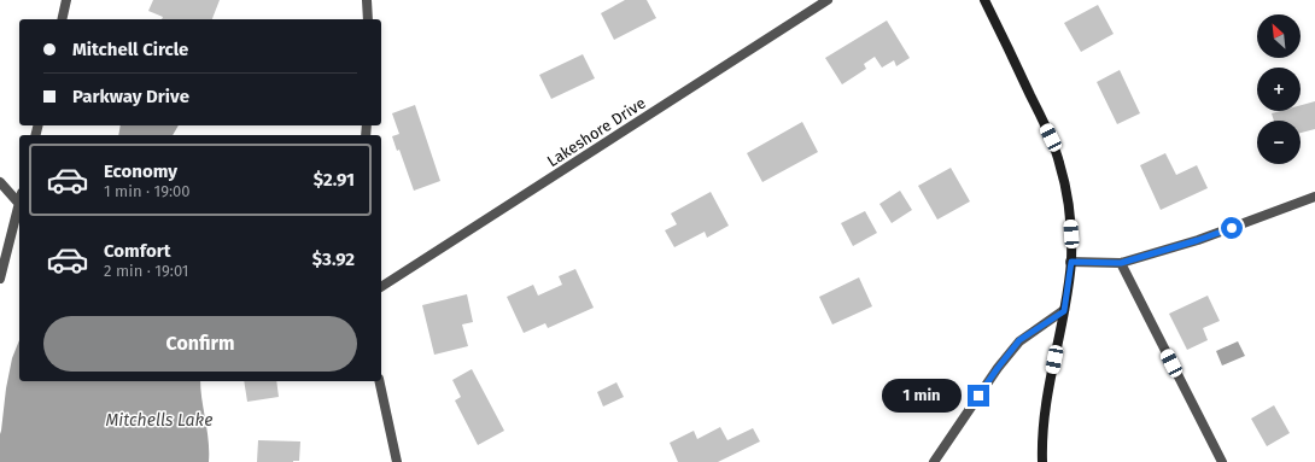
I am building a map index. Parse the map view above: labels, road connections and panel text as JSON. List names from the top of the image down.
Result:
{
  "streets": {
    "street": ["Lakeshore Drive"]
  },
  "water": ["Mitchells Lake"],
  "north": "top left",
  "page": {
    "map_buttons": ["+", "−"],
    "banner": ["Mitchell Circle", "Parkway Drive"],
    "list": [
      {
        "name": "Economy",
        "note": "1 min · 19:00",
        "value": "$2.91"
      },
      {
        "name": "Comfort",
        "note": "2 min · 19:01",
        "value": "$3.92"
      }
    ],
    "buttons": "Confirm",
    "bubble": "1 min"
  }
}
